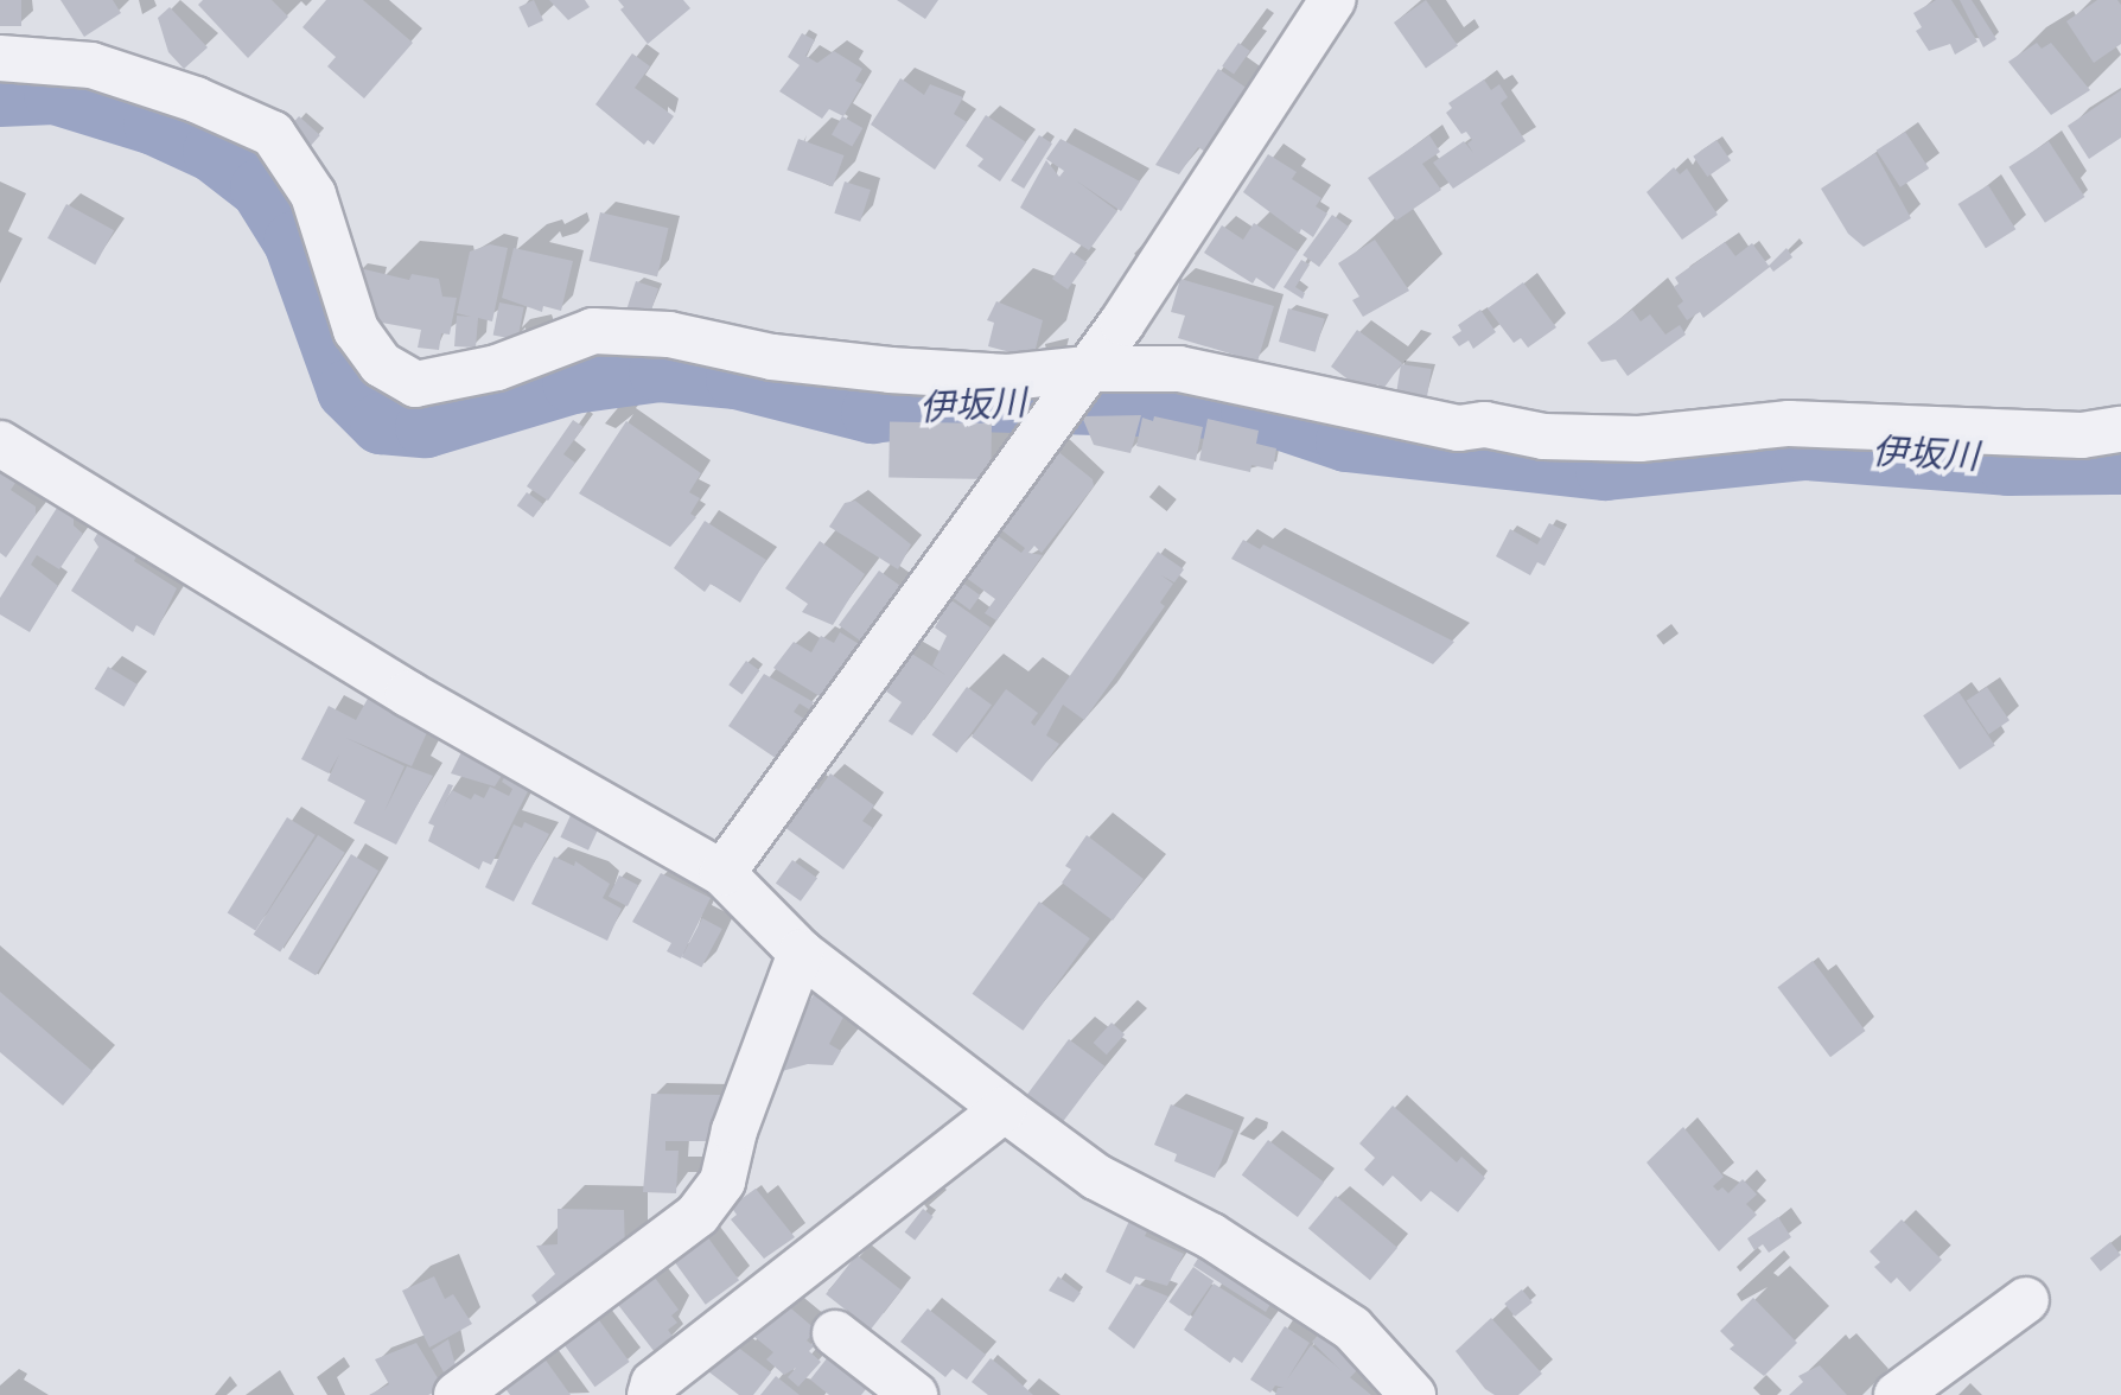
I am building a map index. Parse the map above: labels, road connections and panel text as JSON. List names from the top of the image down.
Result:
{
  "water": ["伊坂川"]
}
